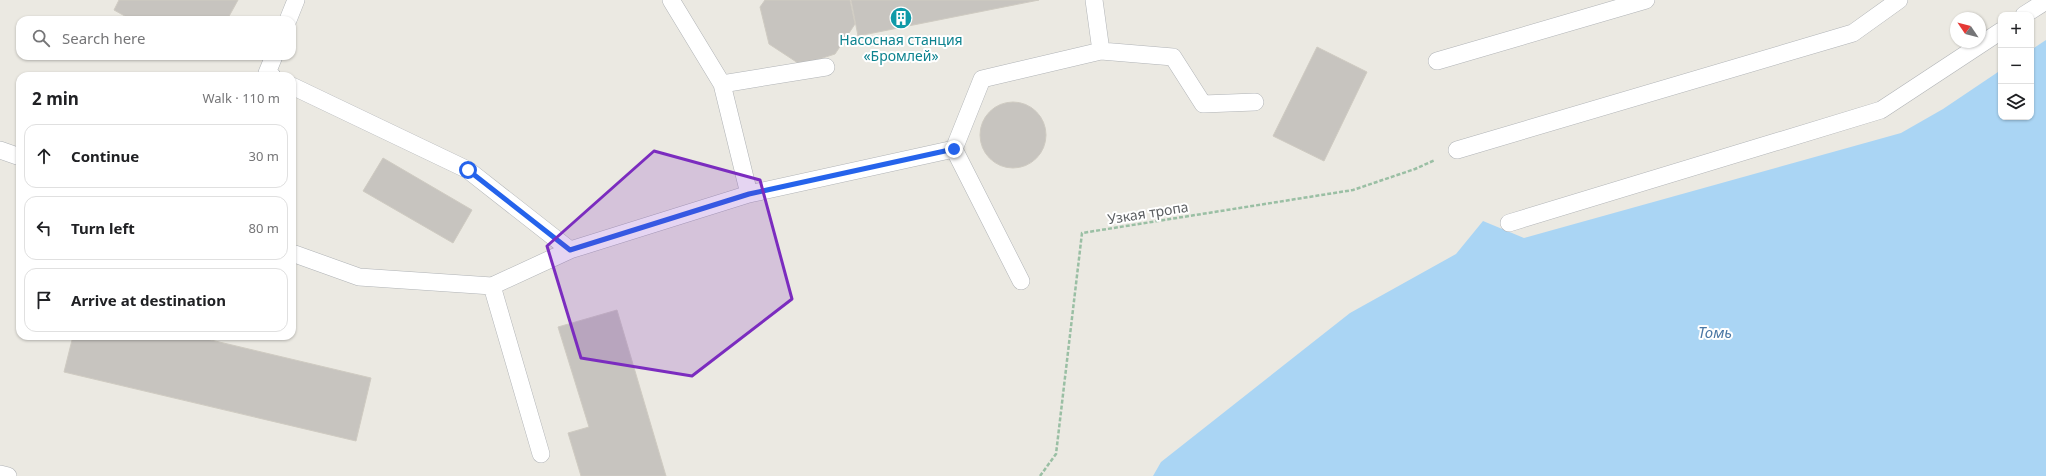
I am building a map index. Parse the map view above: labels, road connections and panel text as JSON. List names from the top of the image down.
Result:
{
  "streets": {
    "path": ["Узкая тропа"]
  },
  "water": ["Томь"],
  "places": {
    "building": ["Насосная станция «Бромлей»"]
  },
  "north": "top left",
  "page": {
    "map_buttons": ["+", "−"],
    "search": "Search here",
    "heading": ["2 min", "Walk · 110 m"],
    "list": [
      ["Continue", "30 m"],
      ["Turn left", "80 m"],
      "Arrive at destination"
    ]
  }
}
